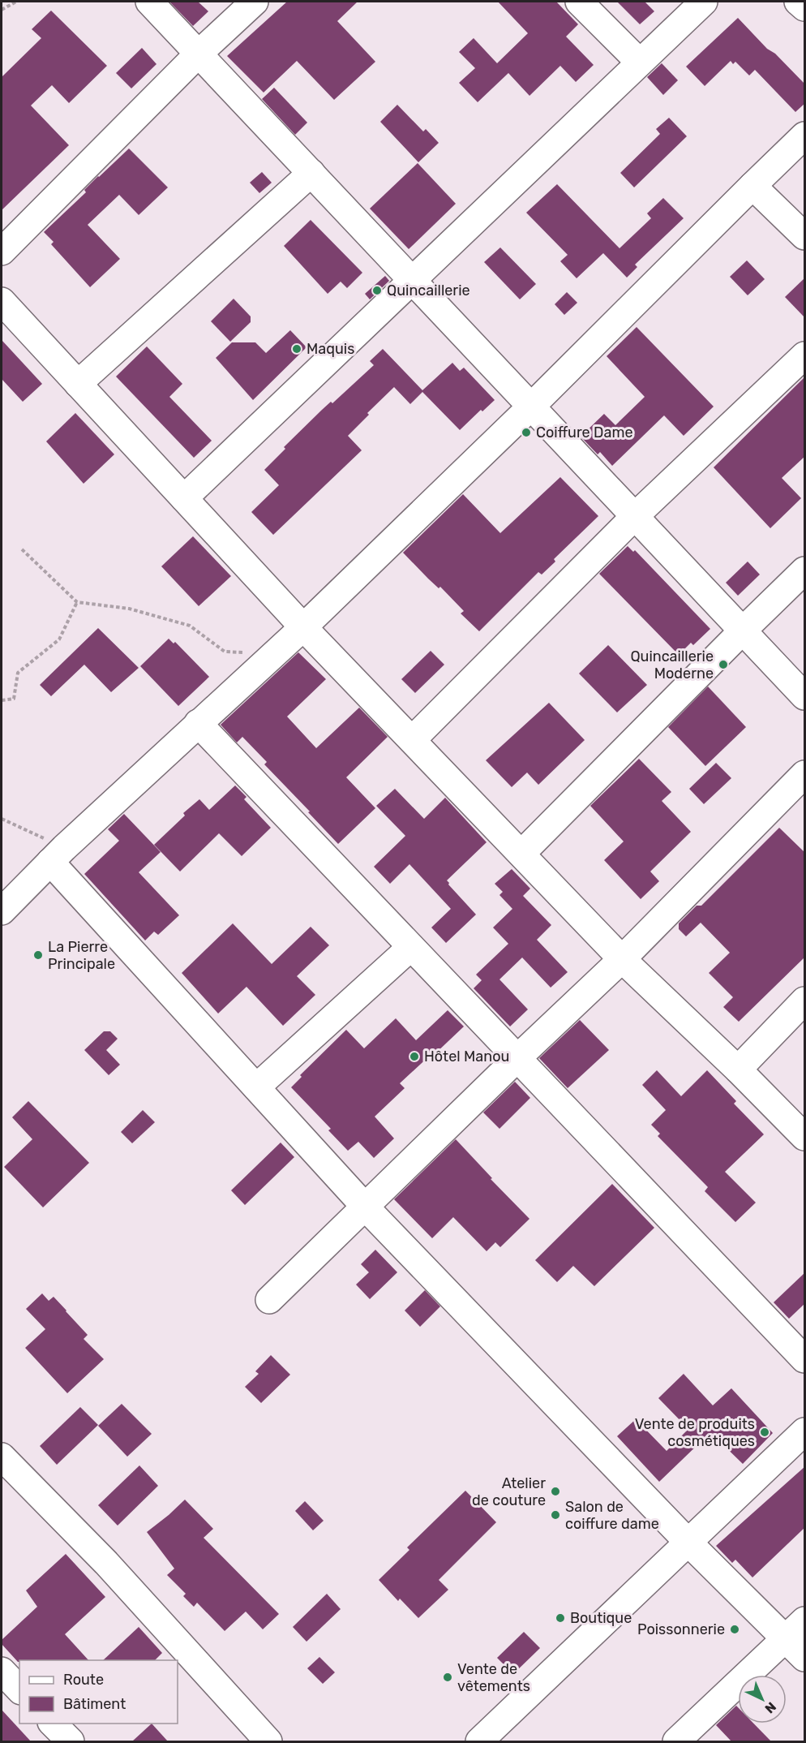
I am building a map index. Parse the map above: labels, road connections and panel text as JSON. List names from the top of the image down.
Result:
{
  "places": [
    "Quincaillerie",
    "Maquis",
    "Coiffure Dame",
    "Quincaillerie Moderne",
    "La Pierre Principale",
    "Hôtel Manou",
    "Vente de produits cosmétiques",
    "Atelier de couture",
    "Salon de coiffure dame",
    "Boutique",
    "Poissonnerie",
    "Vente de vêtements"
  ],
  "legend": ["Route", "Bâtiment"],
  "north": "bottom right"
}
